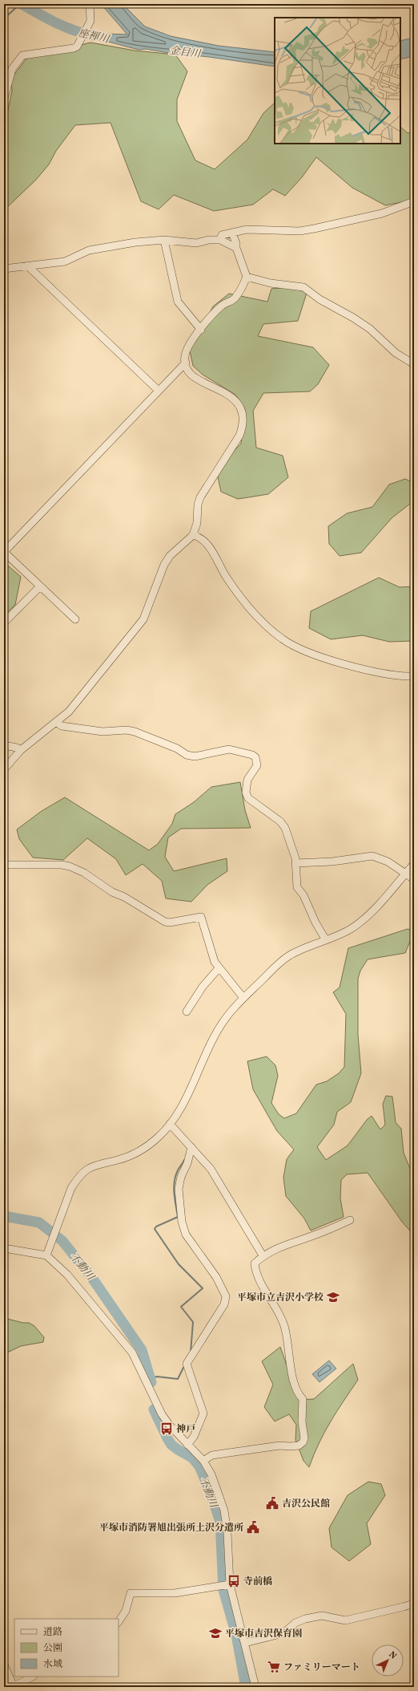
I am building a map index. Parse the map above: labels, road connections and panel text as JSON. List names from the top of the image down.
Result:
{
  "water": ["座禅川", "金目川", "不動川"],
  "places": {
    "school or university": ["平塚市立吉沢小学校", "平塚市吉沢保育園"],
    "bus stop": ["神戸", "寺前橋"],
    "public building": ["吉沢公民館", "平塚市消防署旭出張所土沢分遣所"],
    "supermarket": ["ファミリーマート"]
  },
  "legend": ["道路", "公園", "水域"],
  "north": "top right"
}
